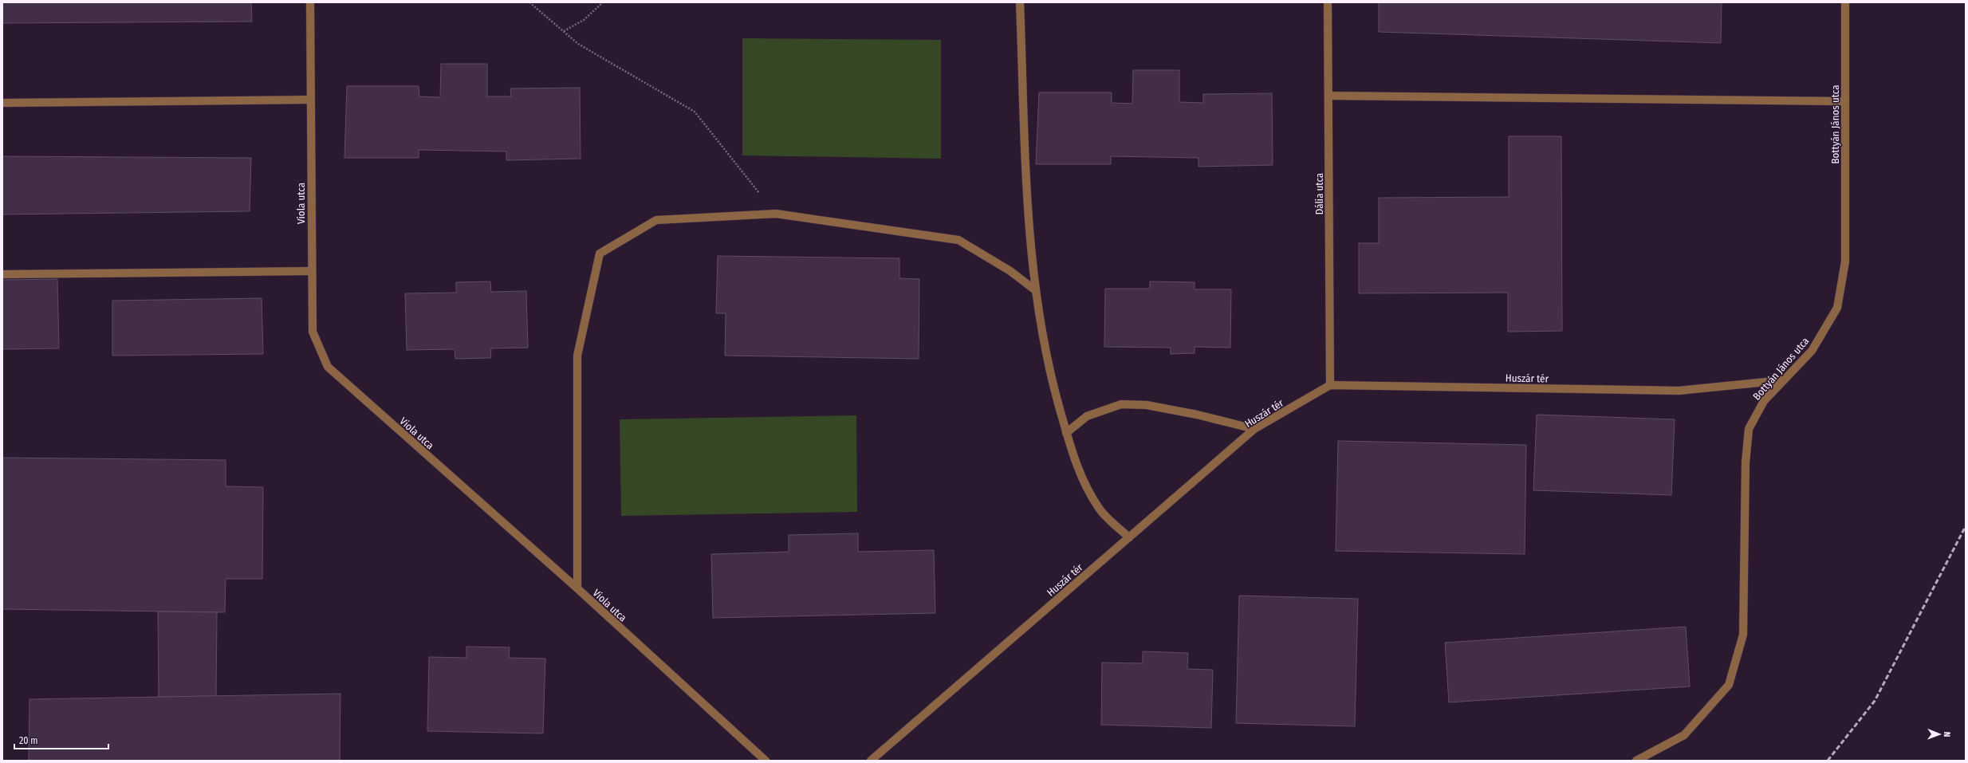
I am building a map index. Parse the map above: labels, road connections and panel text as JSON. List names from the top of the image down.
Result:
{
  "streets": {
    "street": [
      "Bottyán János utca",
      "Dália utca",
      "Viola utca",
      "Huszár tér"
    ]
  },
  "crossings": [
    ["Bottyán János utca", "Huszár tér"],
    ["Dália utca", "Huszár tér"]
  ],
  "scale_bar": "20 m",
  "north": "right"
}
